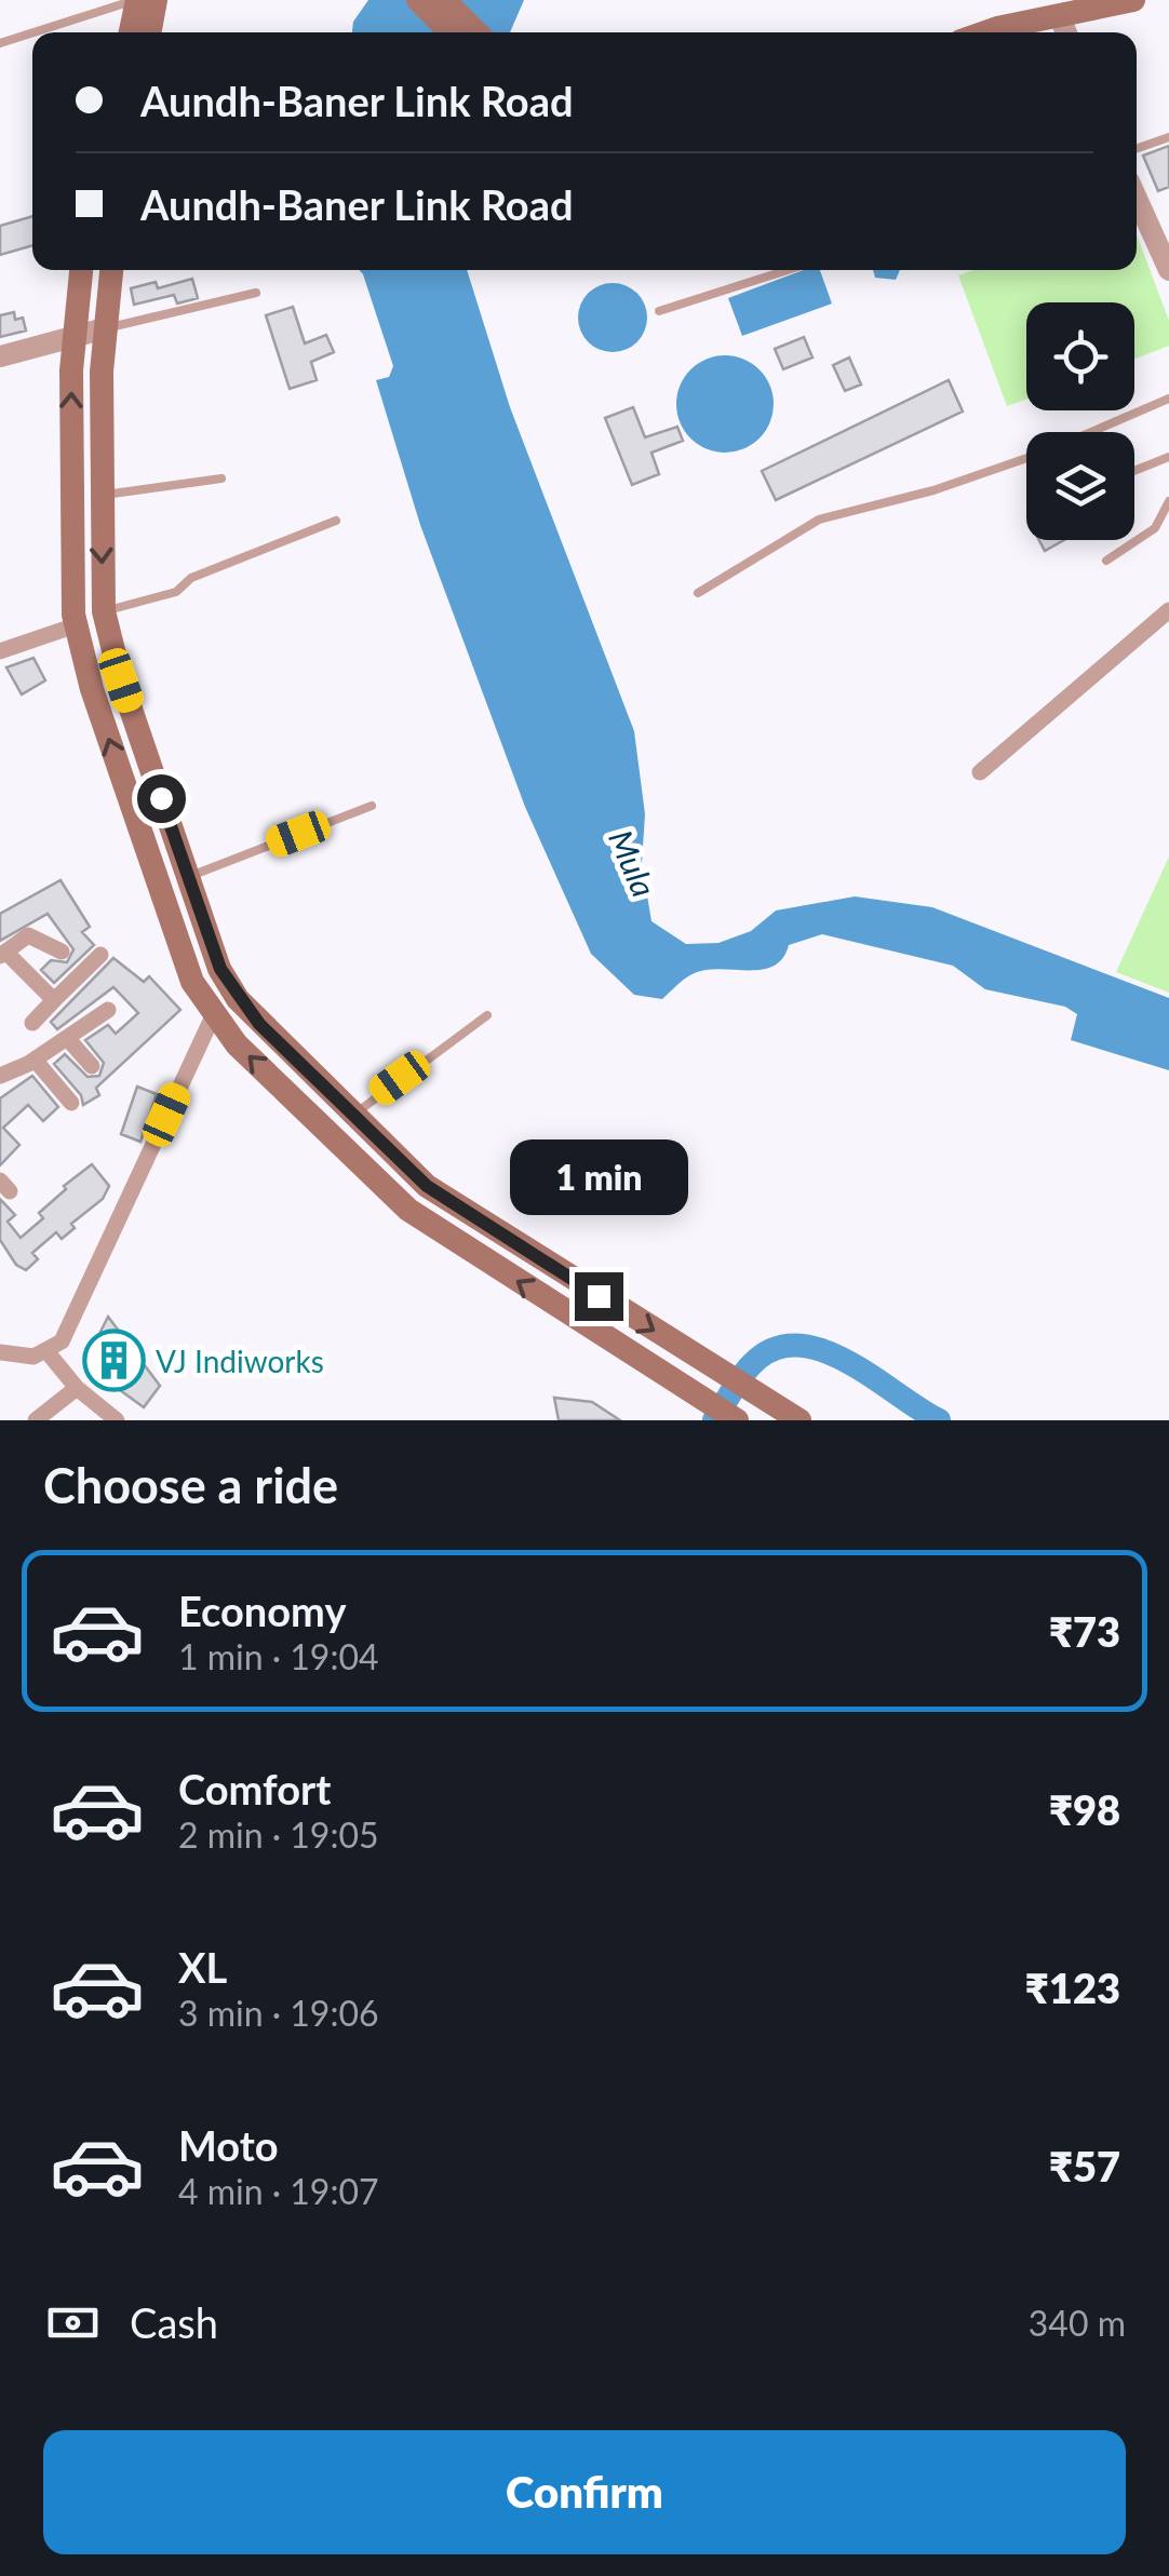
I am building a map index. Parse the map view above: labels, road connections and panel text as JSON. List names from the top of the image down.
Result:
{
  "water": ["Mula"],
  "places": {
    "building": ["VJ Indiworks"]
  },
  "page": {
    "banner": ["Aundh-Baner Link Road", "Aundh-Baner Link Road"],
    "bubble": "1 min",
    "heading": "Choose a ride",
    "list": [
      {
        "name": "Economy",
        "note": "1 min · 19:04",
        "value": "₹73"
      },
      {
        "name": "Comfort",
        "note": "2 min · 19:05",
        "value": "₹98"
      },
      {
        "name": "XL",
        "note": "3 min · 19:06",
        "value": "₹123"
      },
      {
        "name": "Moto",
        "note": "4 min · 19:07",
        "value": "₹57"
      }
    ],
    "pay": ["Cash", "340 m"],
    "buttons": "Confirm"
  }
}
